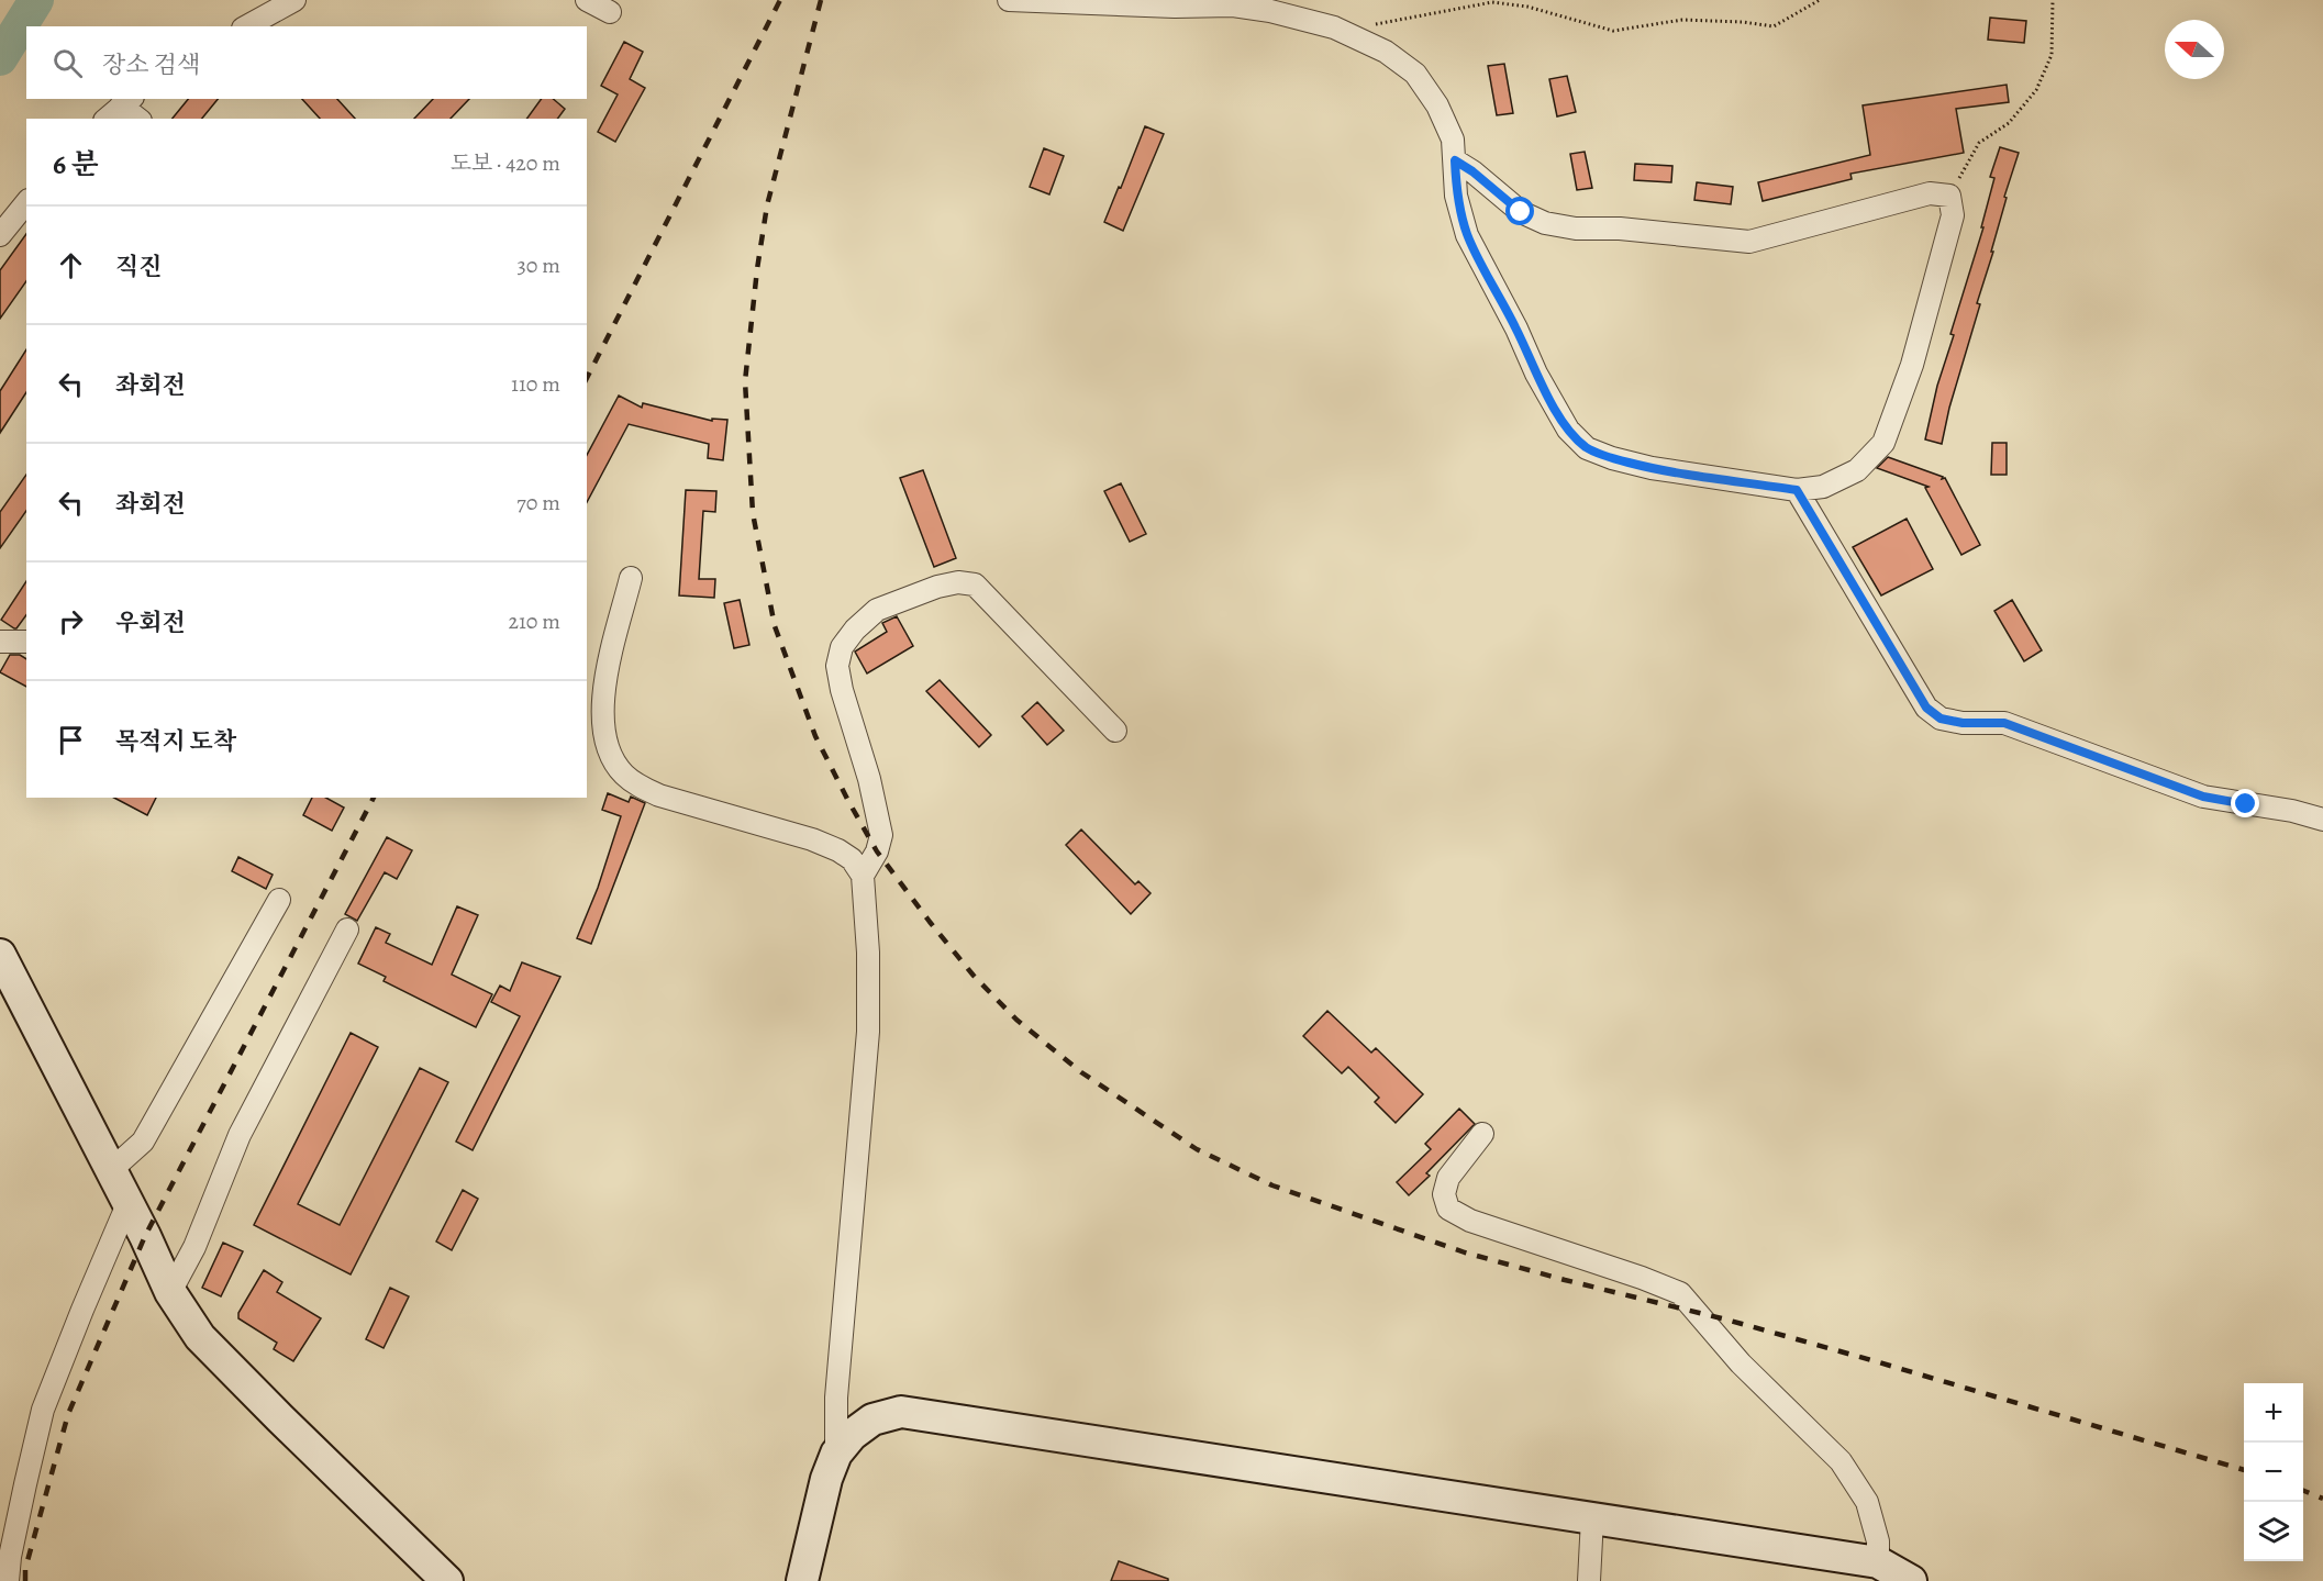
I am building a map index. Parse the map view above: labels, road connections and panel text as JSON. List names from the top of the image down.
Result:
{
  "north": "left",
  "page": {
    "search": "장소 검색",
    "heading": ["6 분", "도보 · 420 m"],
    "list": [
      ["직진", "30 m"],
      ["좌회전", "110 m"],
      ["좌회전", "70 m"],
      ["우회전", "210 m"],
      "목적지 도착"
    ],
    "map_buttons": ["+", "−"]
  }
}
